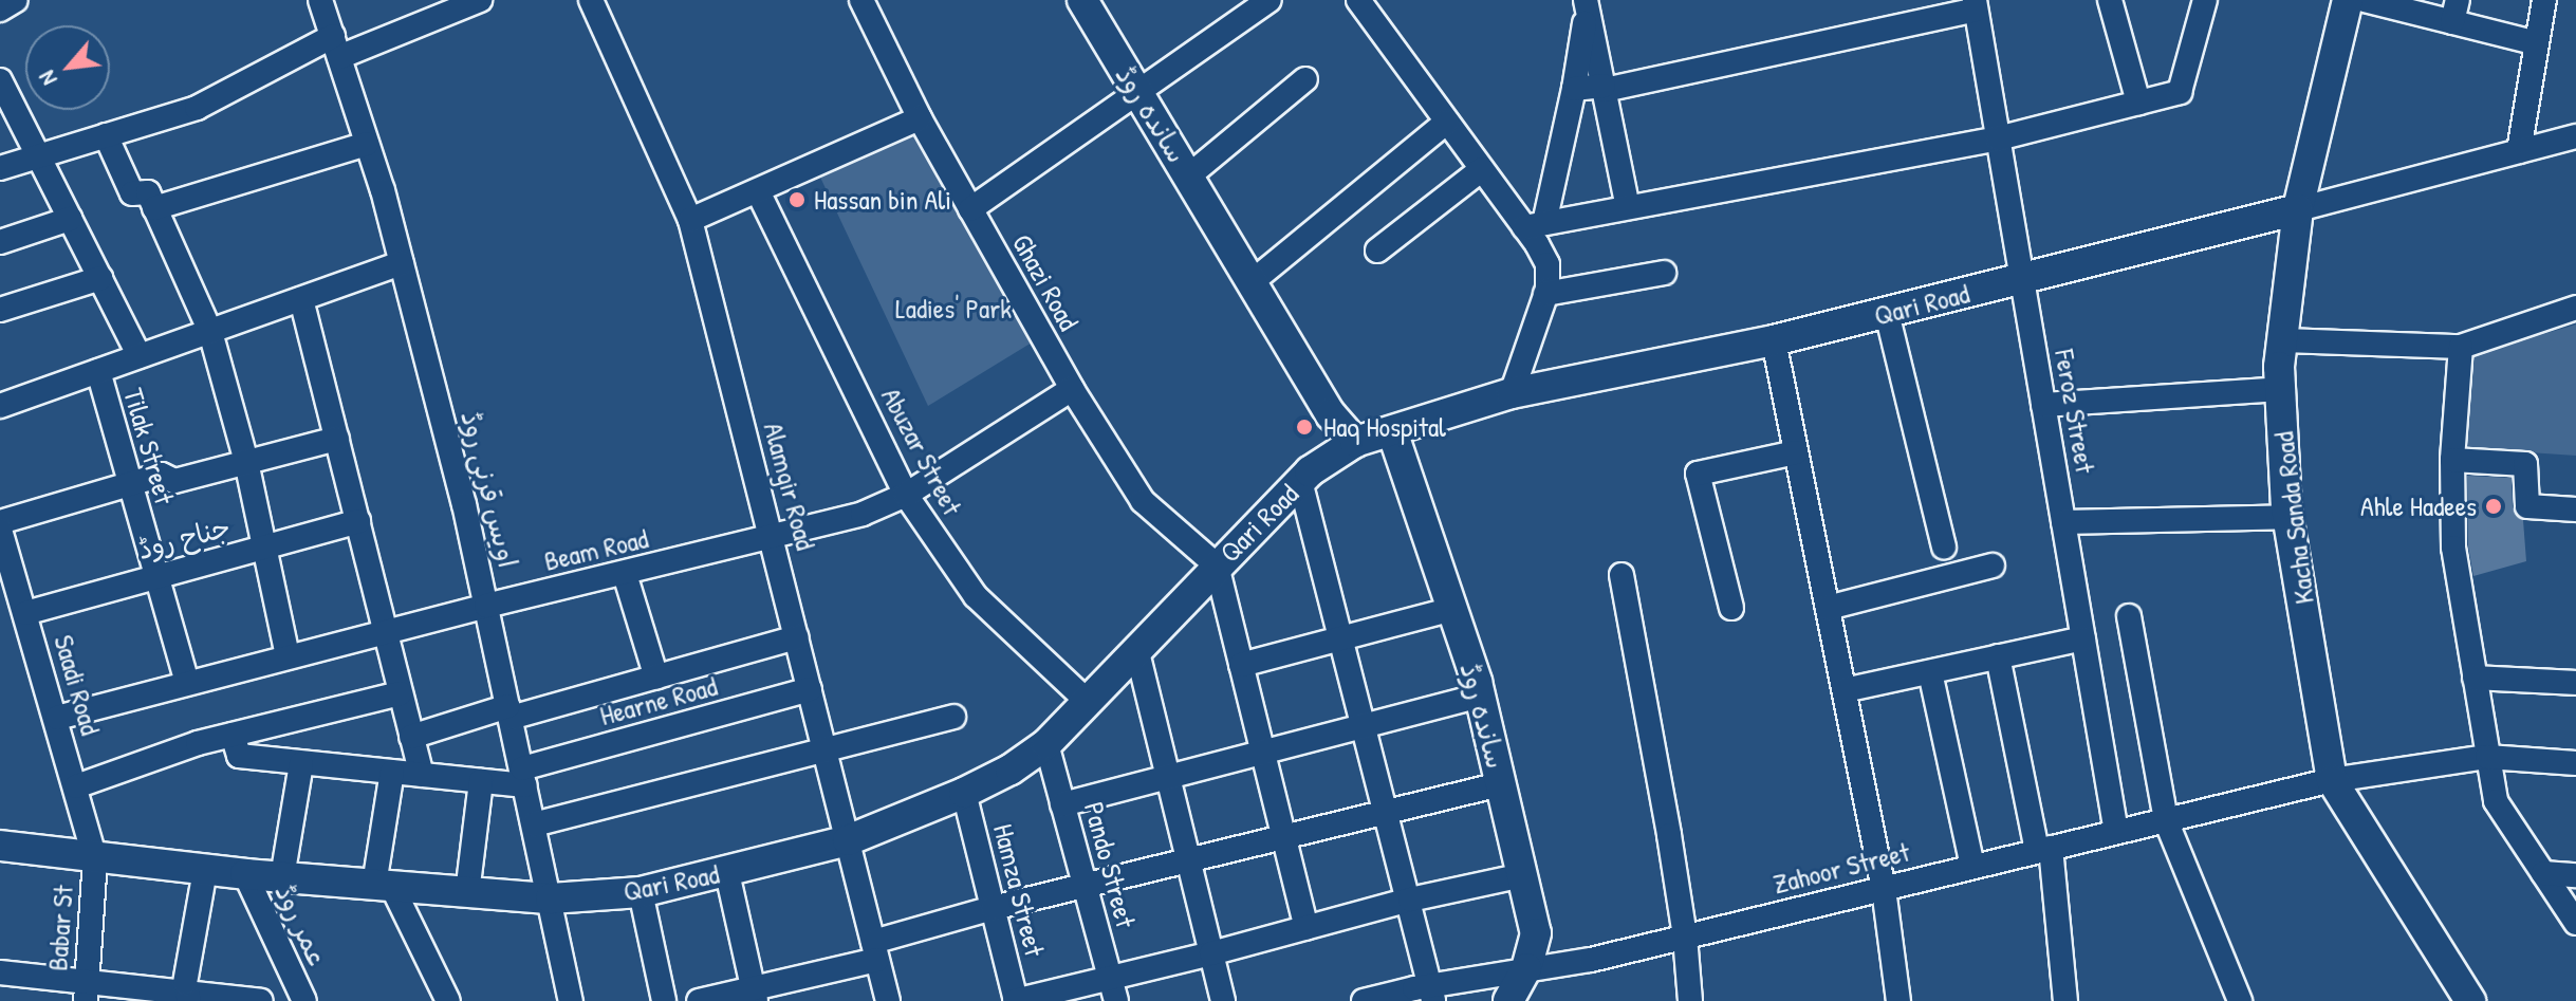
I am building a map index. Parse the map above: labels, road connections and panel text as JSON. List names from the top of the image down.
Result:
{
  "streets": {
    "main road": ["ساندہ روڈ", "Qari Road", "Kacha Sanda Road"],
    "street": [
      "Ghazi Road",
      "Feroz Street",
      "Tilak Street",
      "Abuzar Street",
      "Alamgir Road",
      "اویس قرنی روڈ",
      "جناح روڈ",
      "Beam Road",
      "Saadi Road",
      "Hearne Road",
      "Pando Street",
      "Zahoor Street",
      "Hamza Street",
      "عمر روڈ",
      "Babar St"
    ]
  },
  "crossings": [
    ["ساندہ روڈ", "Qari Road"],
    ["ساندہ روڈ", "Zahoor Street"],
    ["Ghazi Road", "Qari Road"],
    ["Ghazi Road", "Beam Road"],
    ["Qari Road", "Feroz Street"],
    ["Qari Road", "Abuzar Street"],
    ["Qari Road", "Alamgir Road"],
    ["Qari Road", "اویس قرنی روڈ"],
    ["Qari Road", "Kacha Sanda Road"],
    ["Qari Road", "Saadi Road"],
    ["Qari Road", "Pando Street"],
    ["Qari Road", "Hamza Street"],
    ["Qari Road", "عمر روڈ"],
    ["Qari Road", "Babar St"],
    ["Feroz Street", "Zahoor Street"],
    ["Tilak Street", "جناح روڈ"],
    ["Tilak Street", "Beam Road"],
    ["Abuzar Street", "Beam Road"],
    ["Alamgir Road", "Beam Road"],
    ["Alamgir Road", "Hearne Road"],
    ["اویس قرنی روڈ", "Beam Road"],
    ["اویس قرنی روڈ", "Hearne Road"],
    ["Kacha Sanda Road", "Zahoor Street"],
    ["جناح روڈ", "Saadi Road"],
    ["Beam Road", "Saadi Road"],
    ["Saadi Road", "Babar St"]
  ],
  "parks": ["Ladies' Park"],
  "places": ["Hassan bin Ali", "Haq Hospital", "Ahle Hadees"],
  "north": "bottom left"
}
